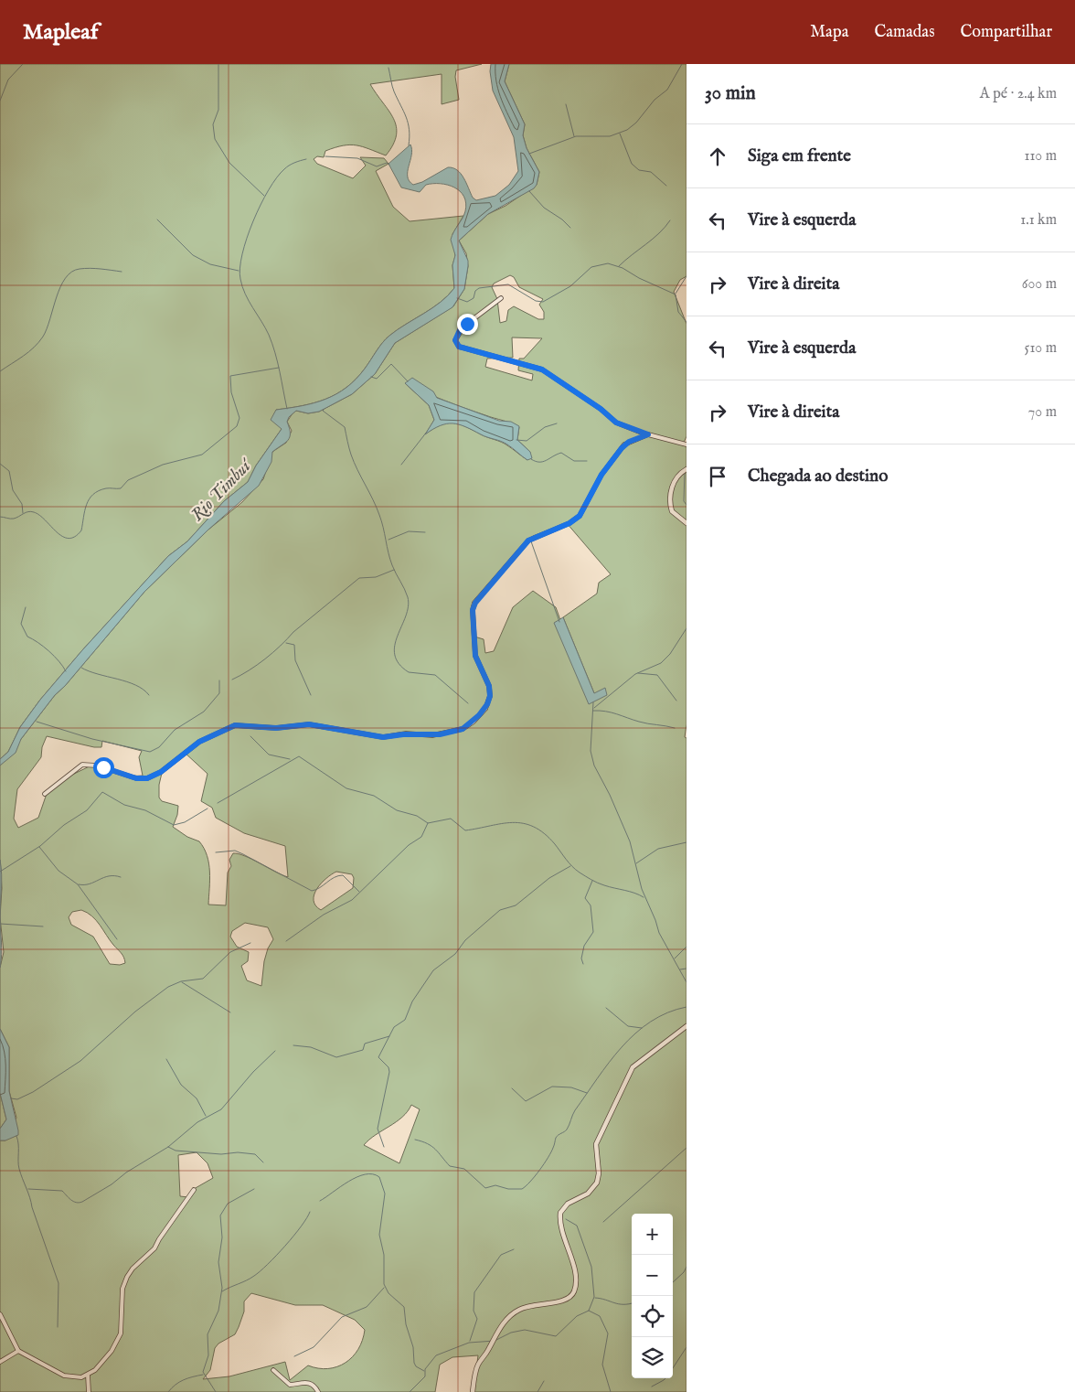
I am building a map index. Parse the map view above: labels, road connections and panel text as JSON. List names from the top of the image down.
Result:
{
  "water": ["Rio Timbuí"],
  "page": {
    "header": "Mapleaf",
    "nav": ["Mapa", "Camadas", "Compartilhar"],
    "heading": ["30 min", "A pé · 2.4 km"],
    "list": [
      ["Siga em frente", "110 m"],
      ["Vire à esquerda", "1.1 km"],
      ["Vire à direita", "600 m"],
      ["Vire à esquerda", "510 m"],
      ["Vire à direita", "70 m"],
      "Chegada ao destino"
    ],
    "map_buttons": ["+", "−"]
  }
}
